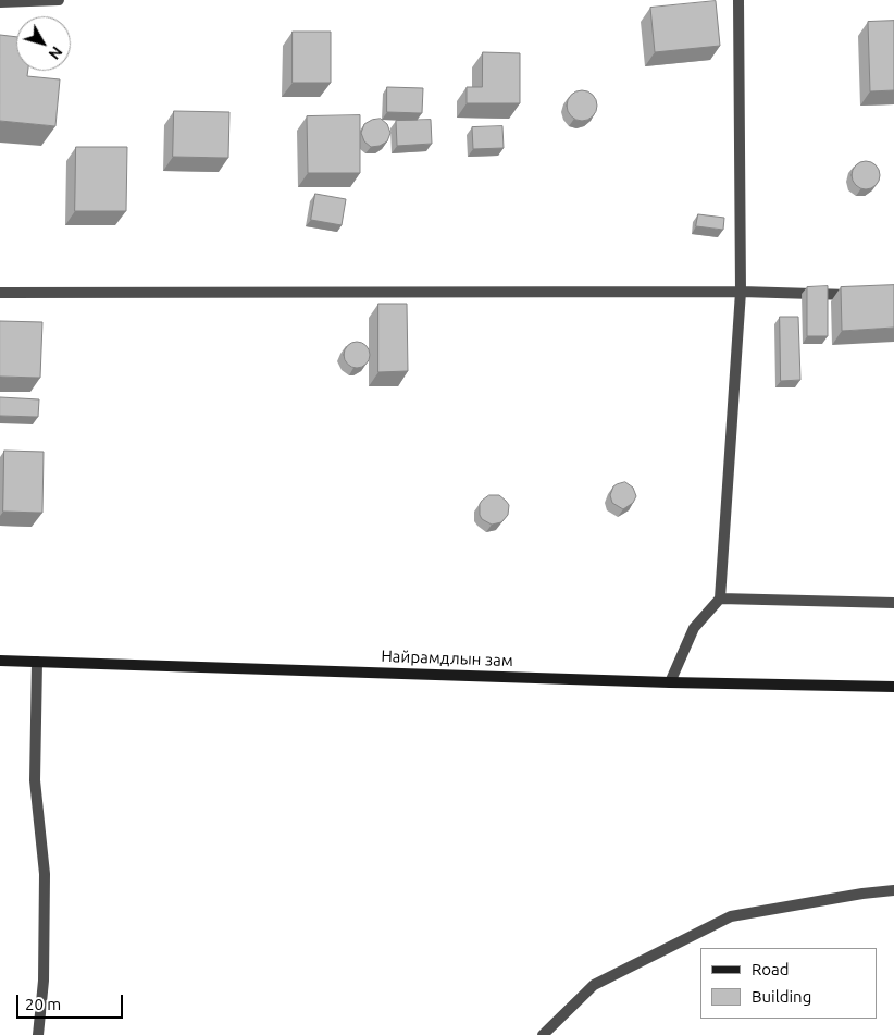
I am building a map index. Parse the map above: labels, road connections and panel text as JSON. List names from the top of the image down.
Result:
{
  "streets": {
    "main road": ["Найрамдлын зам"]
  },
  "legend": ["Road", "Building"],
  "scale_bar": "20 m",
  "north": "bottom right"
}
